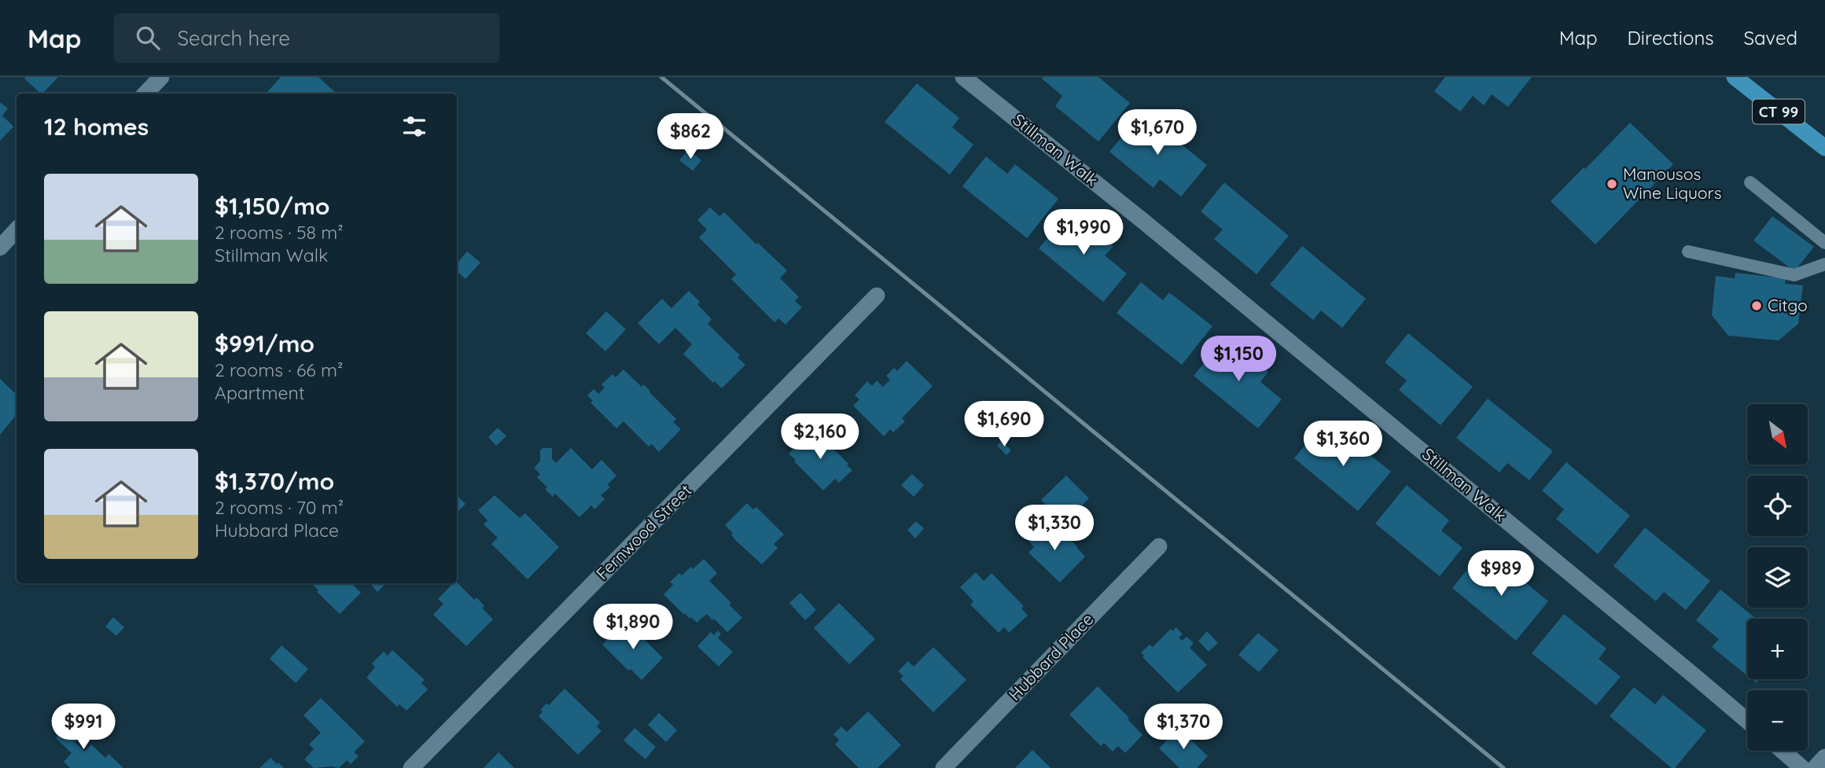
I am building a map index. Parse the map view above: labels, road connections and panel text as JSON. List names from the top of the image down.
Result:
{
  "streets": {
    "main road": ["CT 99"],
    "street": ["Stillman Walk", "Fernwood Street", "Hubbard Place"]
  },
  "places": ["Manousos Wine Liquors", "Citgo"],
  "north": "bottom right",
  "page": {
    "header": "Map",
    "search": "Search here",
    "nav": ["Map", "Directions", "Saved"],
    "heading": "12 homes",
    "price": [
      "$1,670",
      "$862",
      "$1,990",
      "$1,150",
      "$1,690",
      "$2,160",
      "$1,360",
      "$1,330",
      "$989",
      "$1,890",
      "$991",
      "$1,370"
    ],
    "list": [
      {
        "name": "$1,150/mo",
        "note": "2 rooms · 58 m² · Stillman Walk"
      },
      {
        "name": "$991/mo",
        "note": "2 rooms · 66 m² · Apartment"
      },
      {
        "name": "$1,370/mo",
        "note": "2 rooms · 70 m² · Hubbard Place"
      }
    ],
    "map_buttons": ["+", "−"]
  }
}
